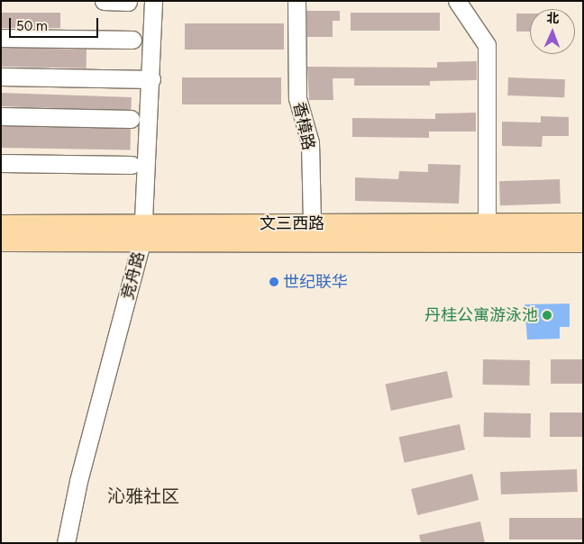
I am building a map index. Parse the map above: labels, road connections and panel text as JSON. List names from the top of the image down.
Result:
{
  "streets": {
    "main road": ["文三西路"],
    "street": ["香樟路", "竞舟路"]
  },
  "crossings": [
    ["香樟路", "文三西路"],
    ["文三西路", "竞舟路"]
  ],
  "districts": ["沁雅社区"],
  "places": ["世纪联华", "丹桂公寓游泳池"],
  "scale_bar": "50 m",
  "north": "top"
}
